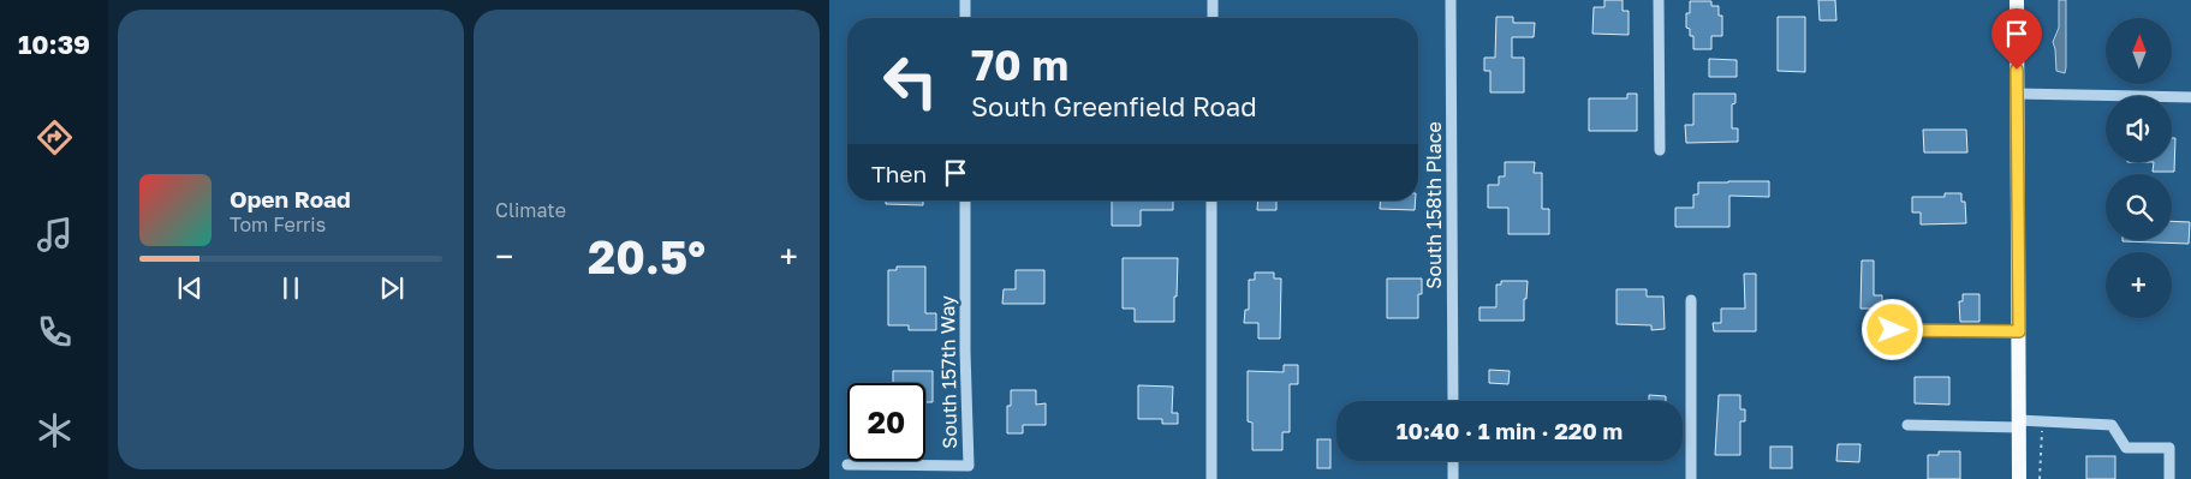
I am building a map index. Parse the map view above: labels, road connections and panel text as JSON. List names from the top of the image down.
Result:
{
  "streets": {
    "street": ["South 158th Place", "South 157th Way"]
  },
  "north": "top",
  "page": {
    "tabs": "10:39",
    "tile": "Climate",
    "map_buttons": "+",
    "turn": ["70 m", "South Greenfield Road"],
    "then": "Then",
    "song": ["Open Road", "Tom Ferris"],
    "heat": ["−", "20.5°", "+"],
    "limit": "20",
    "trip": "10:40 · 1 min · 220 m"
  }
}
